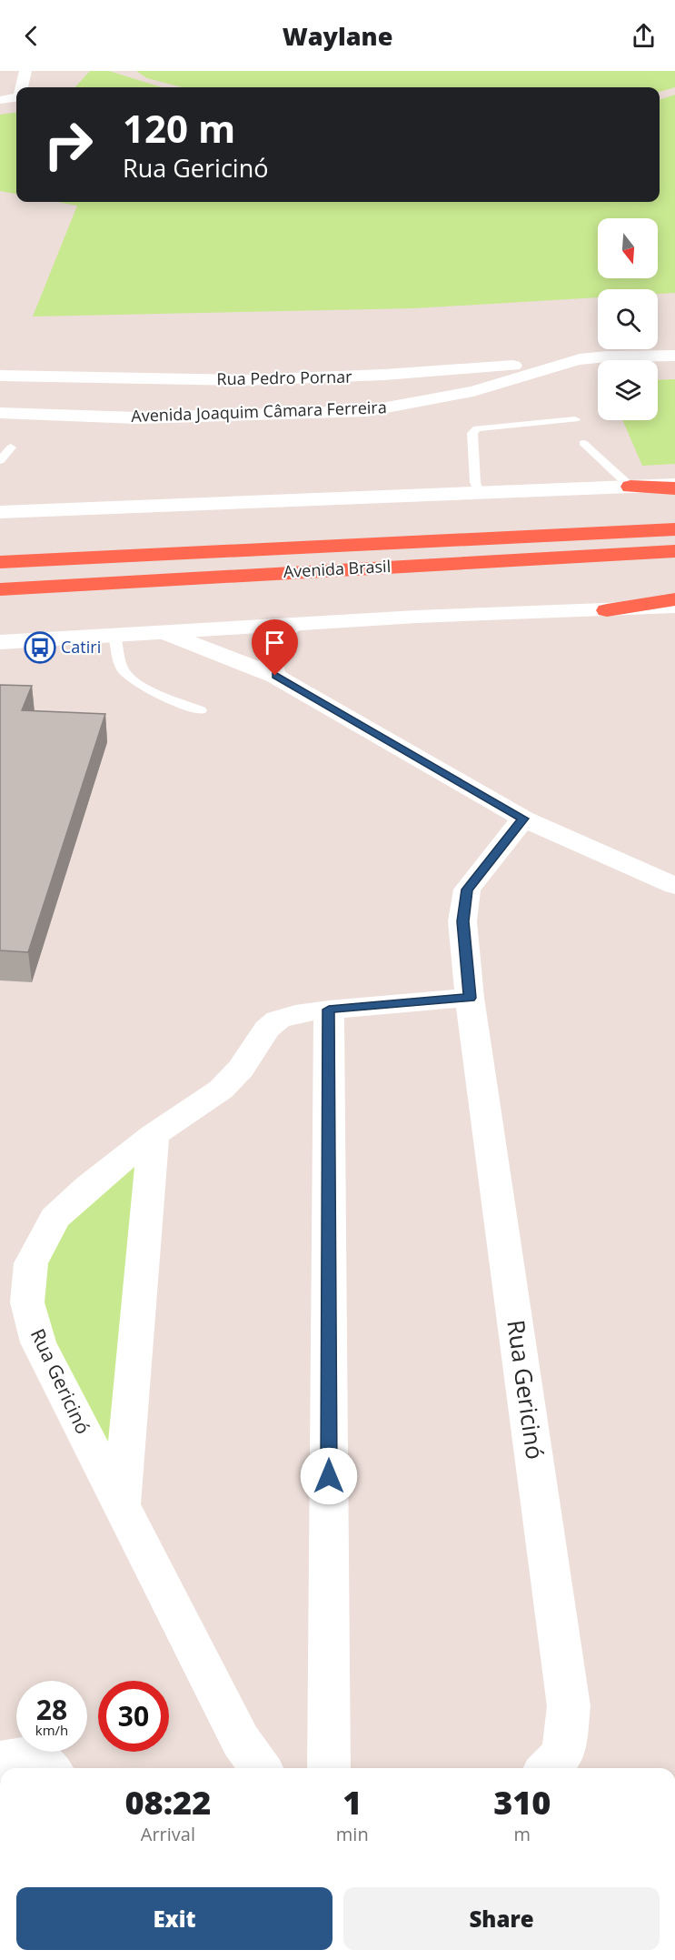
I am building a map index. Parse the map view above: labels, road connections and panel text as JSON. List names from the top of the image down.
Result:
{
  "streets": {
    "highway": ["Avenida Brasil"],
    "street": ["Rua Pedro Pornar", "Avenida Joaquim Câmara Ferreira", "Rua Gericinó"]
  },
  "crossings": [
    ["Rua Pedro Pornar", "Avenida Joaquim Câmara Ferreira"]
  ],
  "places": {
    "bus stop": ["Catiri"]
  },
  "north": "bottom",
  "page": {
    "header": "Waylane",
    "turn": ["120 m", "Rua Gericinó"],
    "speed": "28 km/h",
    "limit": "30",
    "eta": [
      "08:22",
      "Arrival",
      "1",
      "min",
      "310",
      "m"
    ],
    "buttons": ["Exit", "Share"]
  }
}
